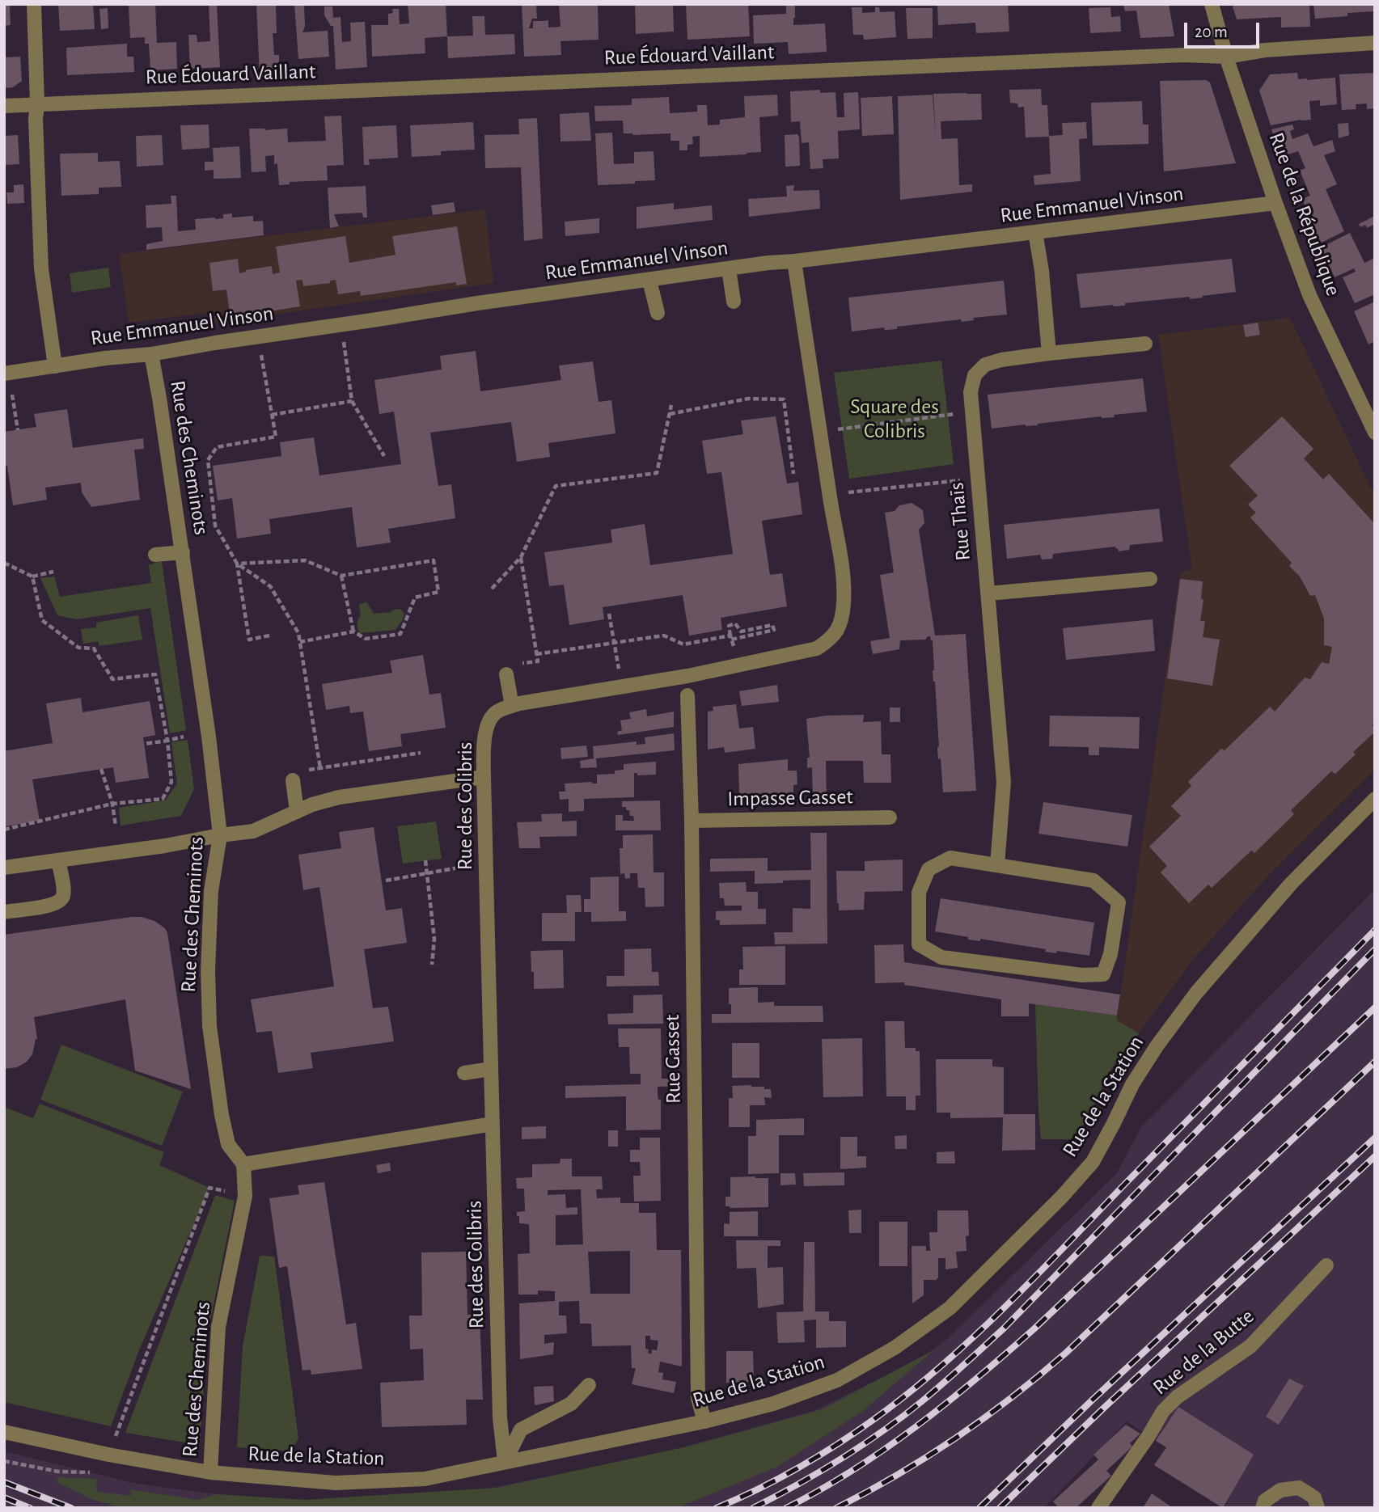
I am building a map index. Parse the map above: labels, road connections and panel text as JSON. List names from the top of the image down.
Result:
{
  "streets": {
    "street": [
      "Rue Édouard Vaillant",
      "Rue Emmanuel Vinson",
      "Rue de la République",
      "Rue des Cheminots",
      "Rue Thaïs",
      "Impasse Gasset",
      "Rue des Colibris",
      "Rue Gasset",
      "Rue de la Station",
      "Rue de la Butte"
    ]
  },
  "crossings": [
    ["Rue Édouard Vaillant", "Rue de la République"],
    ["Rue Emmanuel Vinson", "Rue de la République"],
    ["Rue Emmanuel Vinson", "Rue des Cheminots"],
    ["Rue Emmanuel Vinson", "Rue des Colibris"],
    ["Rue des Cheminots", "Rue de la Station"],
    ["Impasse Gasset", "Rue Gasset"],
    ["Rue des Colibris", "Rue de la Station"],
    ["Rue Gasset", "Rue de la Station"]
  ],
  "parks": ["Square des Colibris"],
  "scale_bar": "20 m"
}
